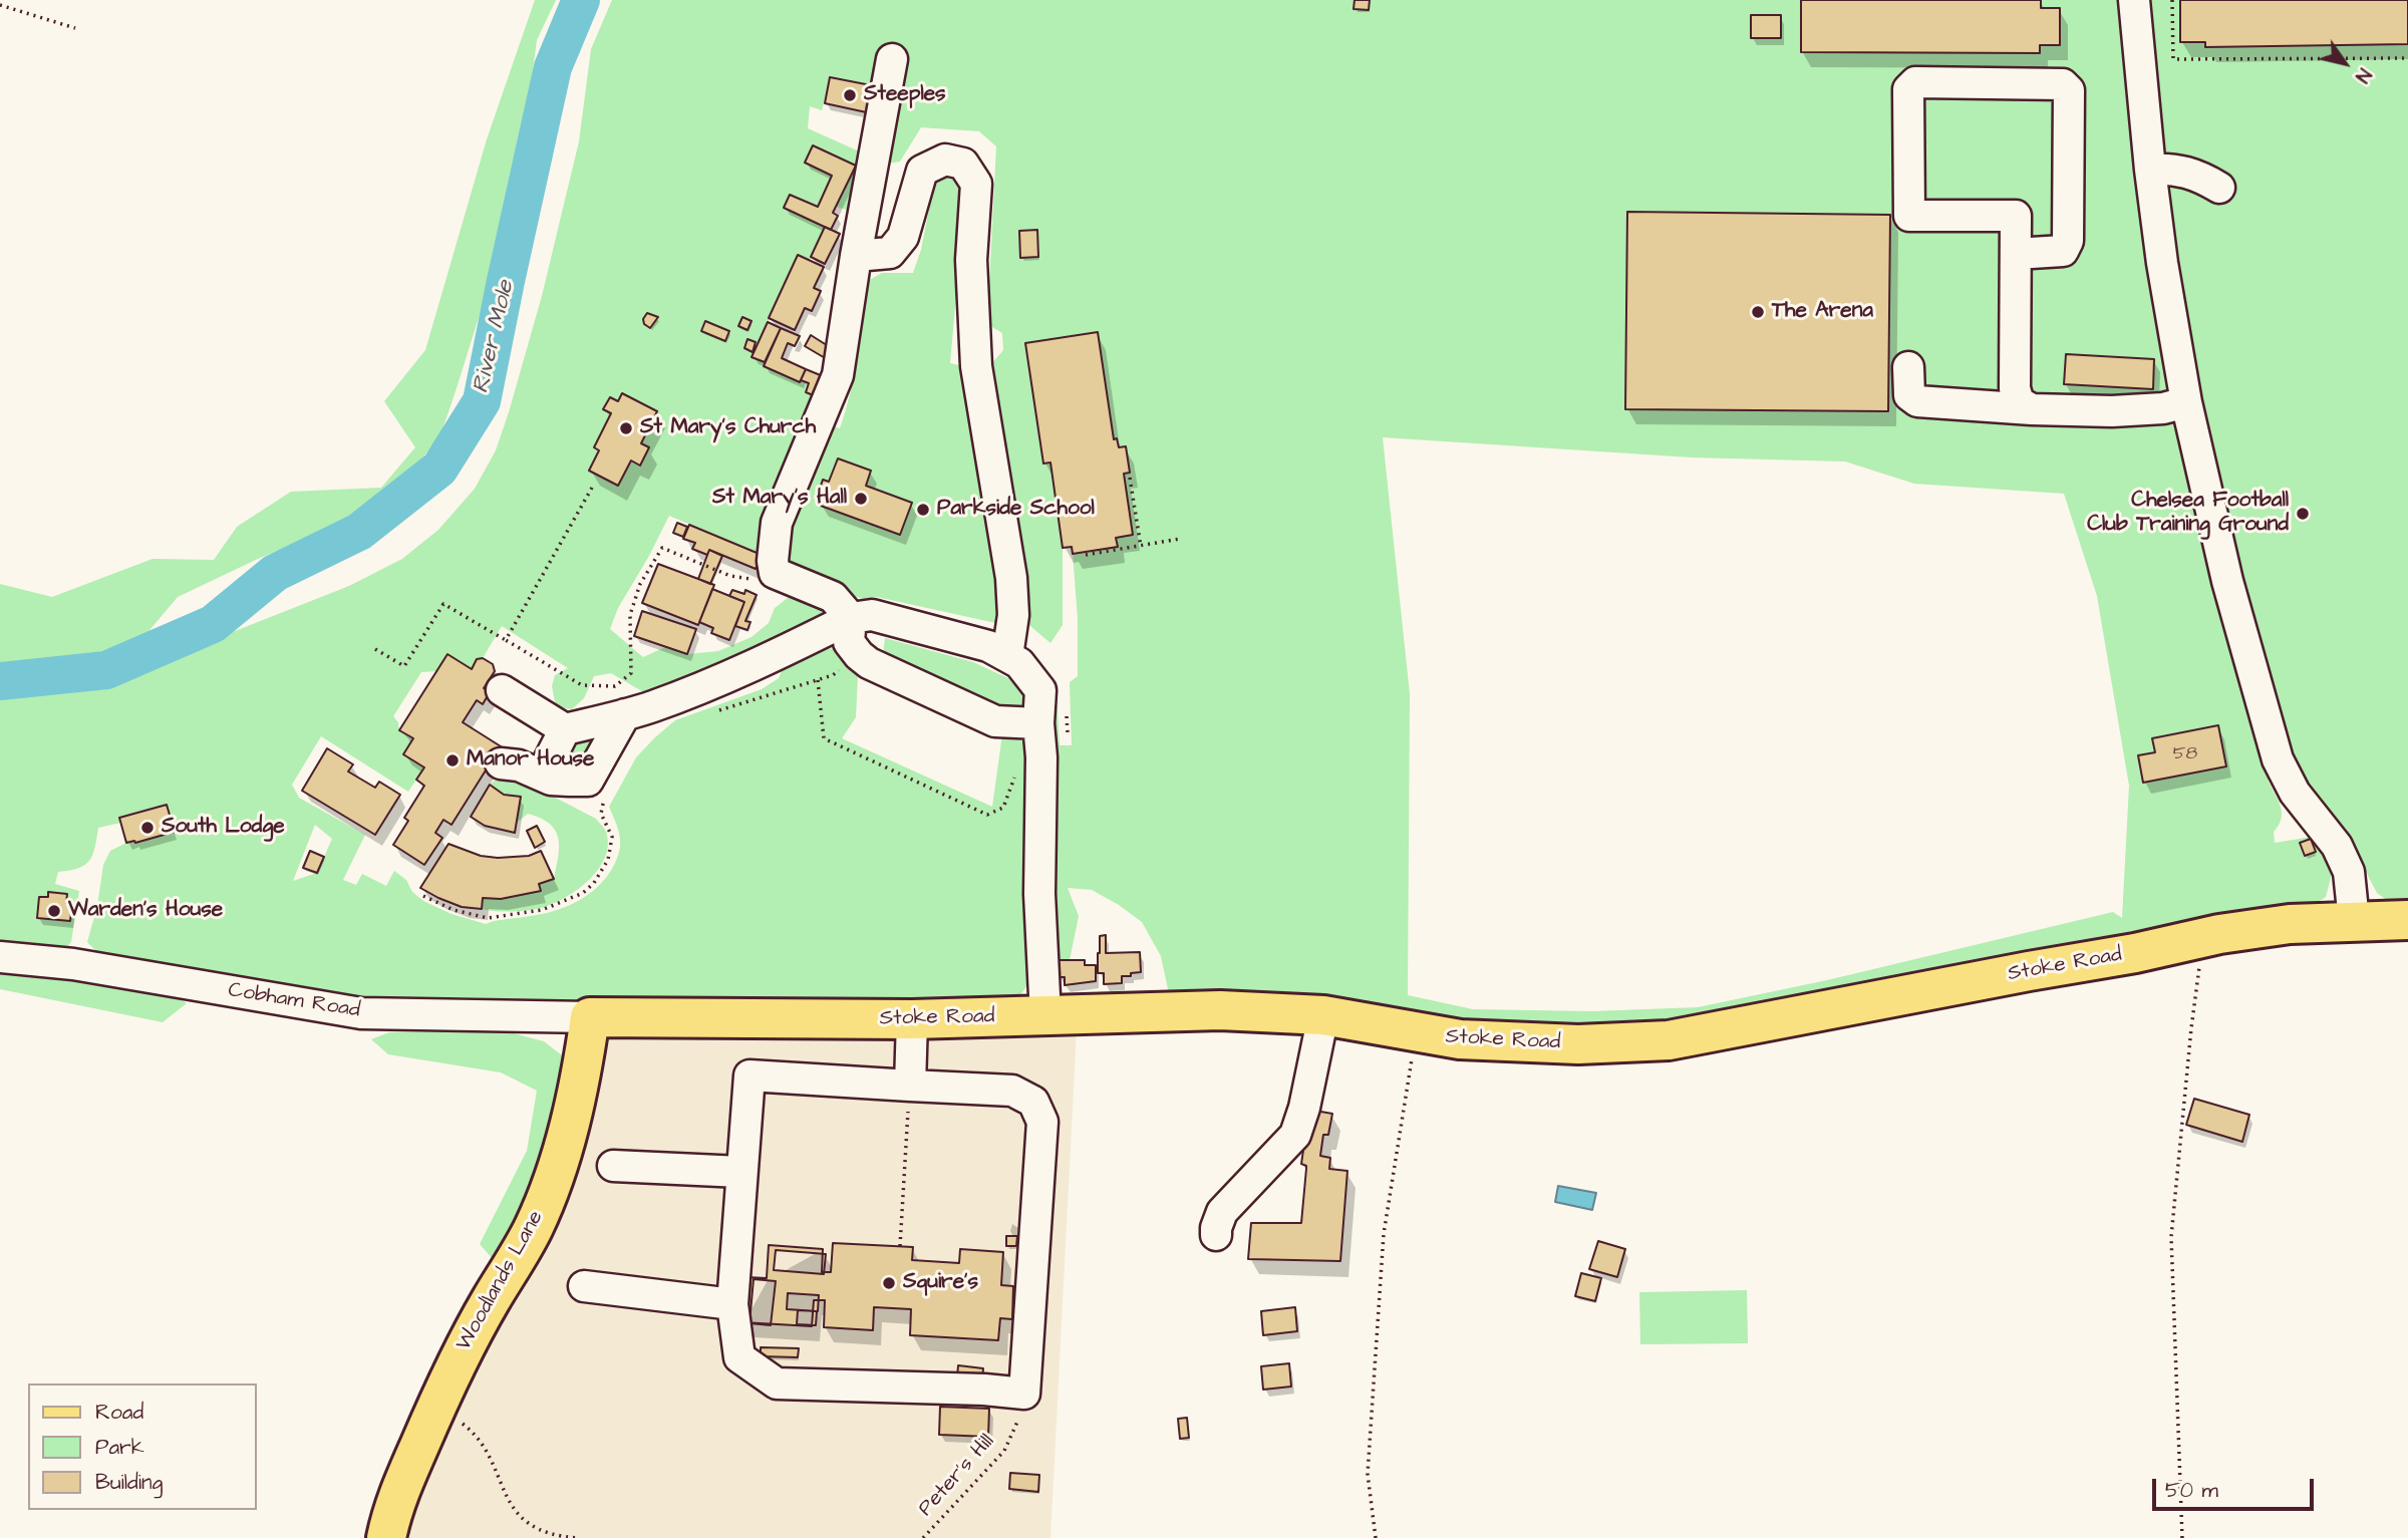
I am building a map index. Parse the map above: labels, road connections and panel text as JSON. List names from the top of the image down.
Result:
{
  "streets": {
    "main road": ["Stoke Road", "Woodlands Lane"],
    "street": ["Cobham Road"],
    "path": ["Peter's Hill"]
  },
  "crossings": [
    ["Stoke Road", "Cobham Road"],
    ["Stoke Road", "Woodlands Lane"],
    ["Cobham Road", "Woodlands Lane"]
  ],
  "water": ["River Mole"],
  "places": [
    "Steeples",
    "The Arena",
    "St Mary's Church",
    "St Mary's Hall",
    "Parkside School",
    "Chelsea Football Club Training Ground",
    "Manor House",
    "South Lodge",
    "Warden's House",
    "Squire's"
  ],
  "house_numbers": ["58"],
  "legend": ["Road", "Park", "Building"],
  "scale_bar": "50 m",
  "north": "bottom right"
}
